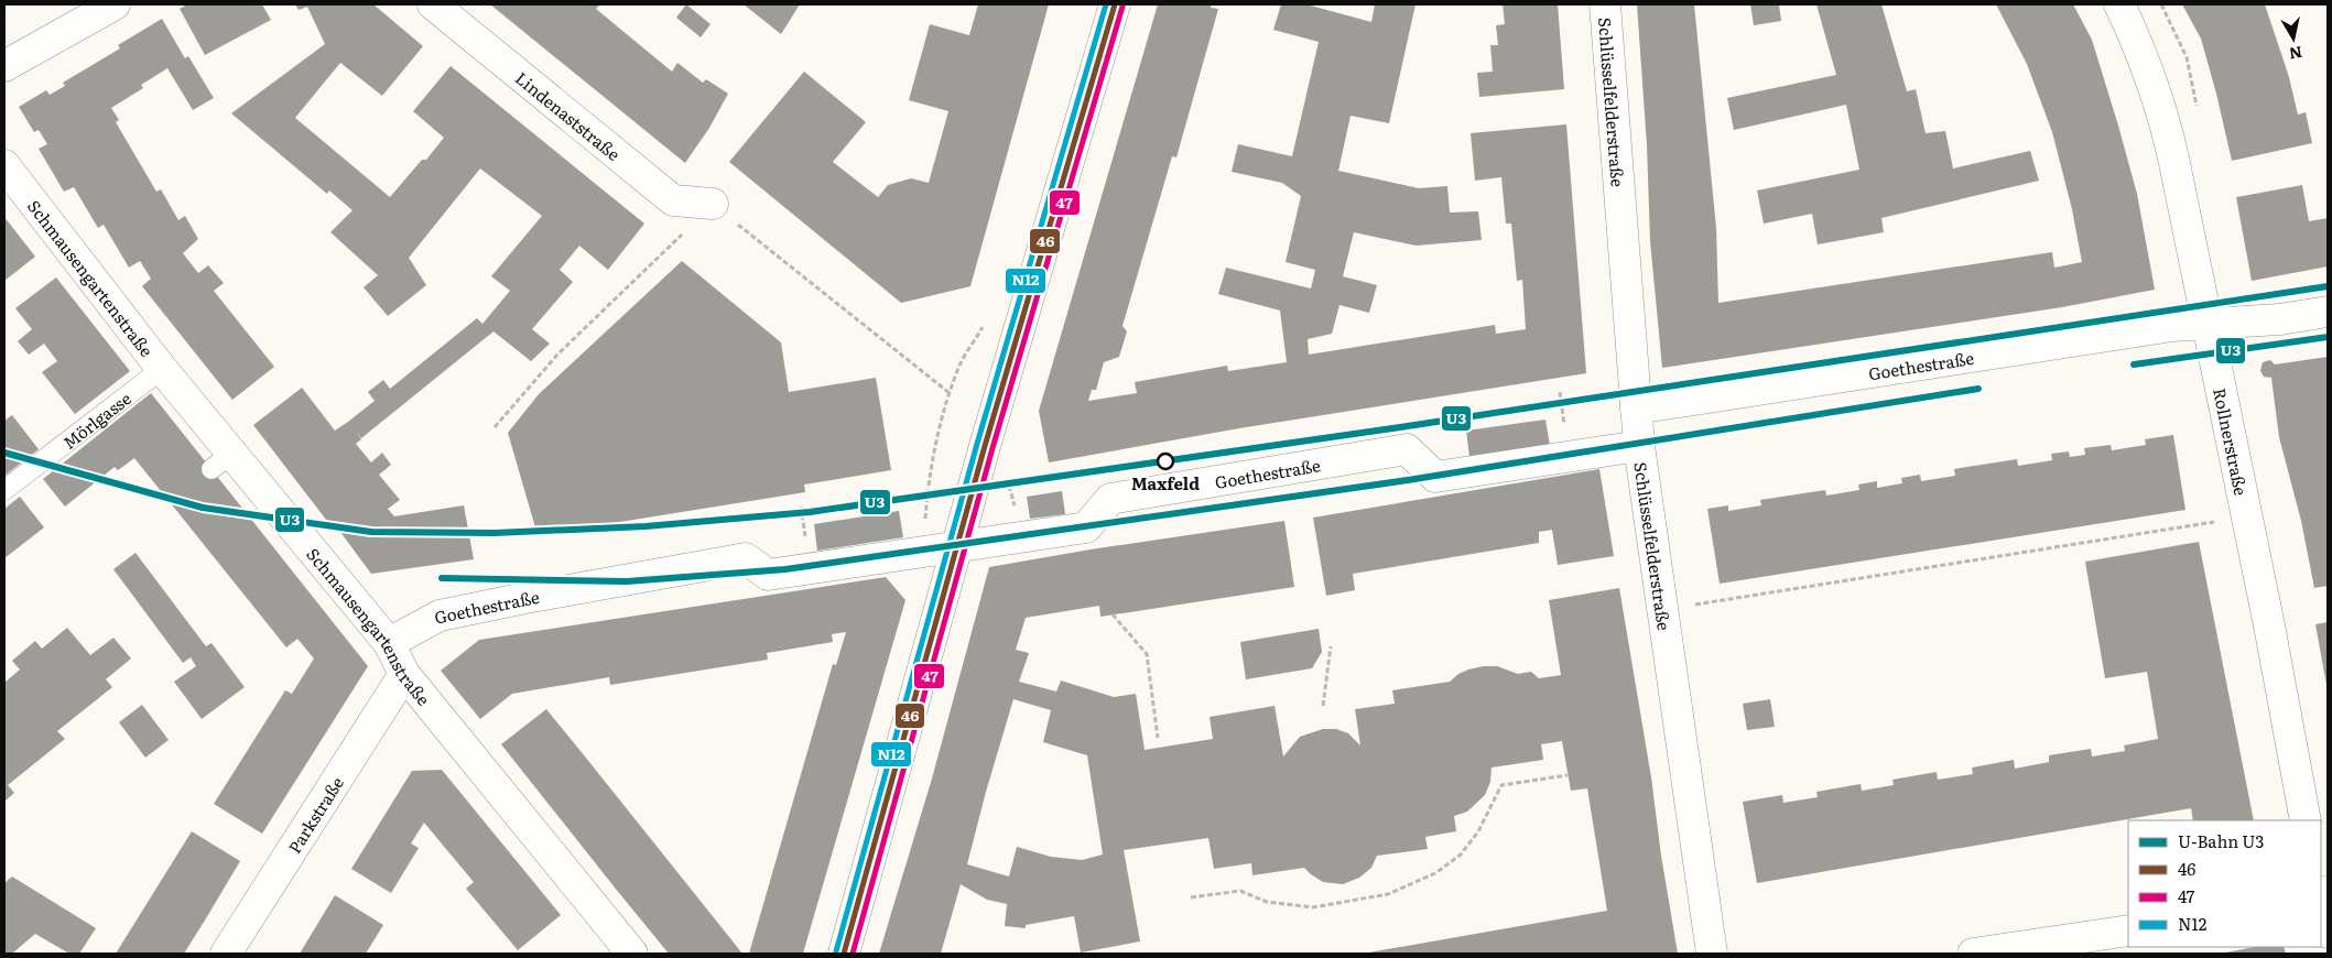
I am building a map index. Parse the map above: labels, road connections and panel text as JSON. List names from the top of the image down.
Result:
{
  "streets": {
    "street": [
      "Schlüsselfelderstraße",
      "Lindenaststraße",
      "Schmausengartenstraße",
      "Goethestraße",
      "Rollnerstraße",
      "Parkstraße"
    ],
    "lane": ["Mörlgasse"]
  },
  "crossings": [
    ["Schlüsselfelderstraße", "Goethestraße"],
    ["Schmausengartenstraße", "Goethestraße"],
    ["Schmausengartenstraße", "Mörlgasse"],
    ["Schmausengartenstraße", "Parkstraße"],
    ["Goethestraße", "Rollnerstraße"]
  ],
  "places": ["Maxfeld"],
  "lines": [
    "transit line 46",
    "transit line N12",
    "transit line 47",
    "metro line U3"
  ],
  "legend": [
    "U-Bahn U3",
    "46",
    "47",
    "N12"
  ],
  "north": "bottom"
}
